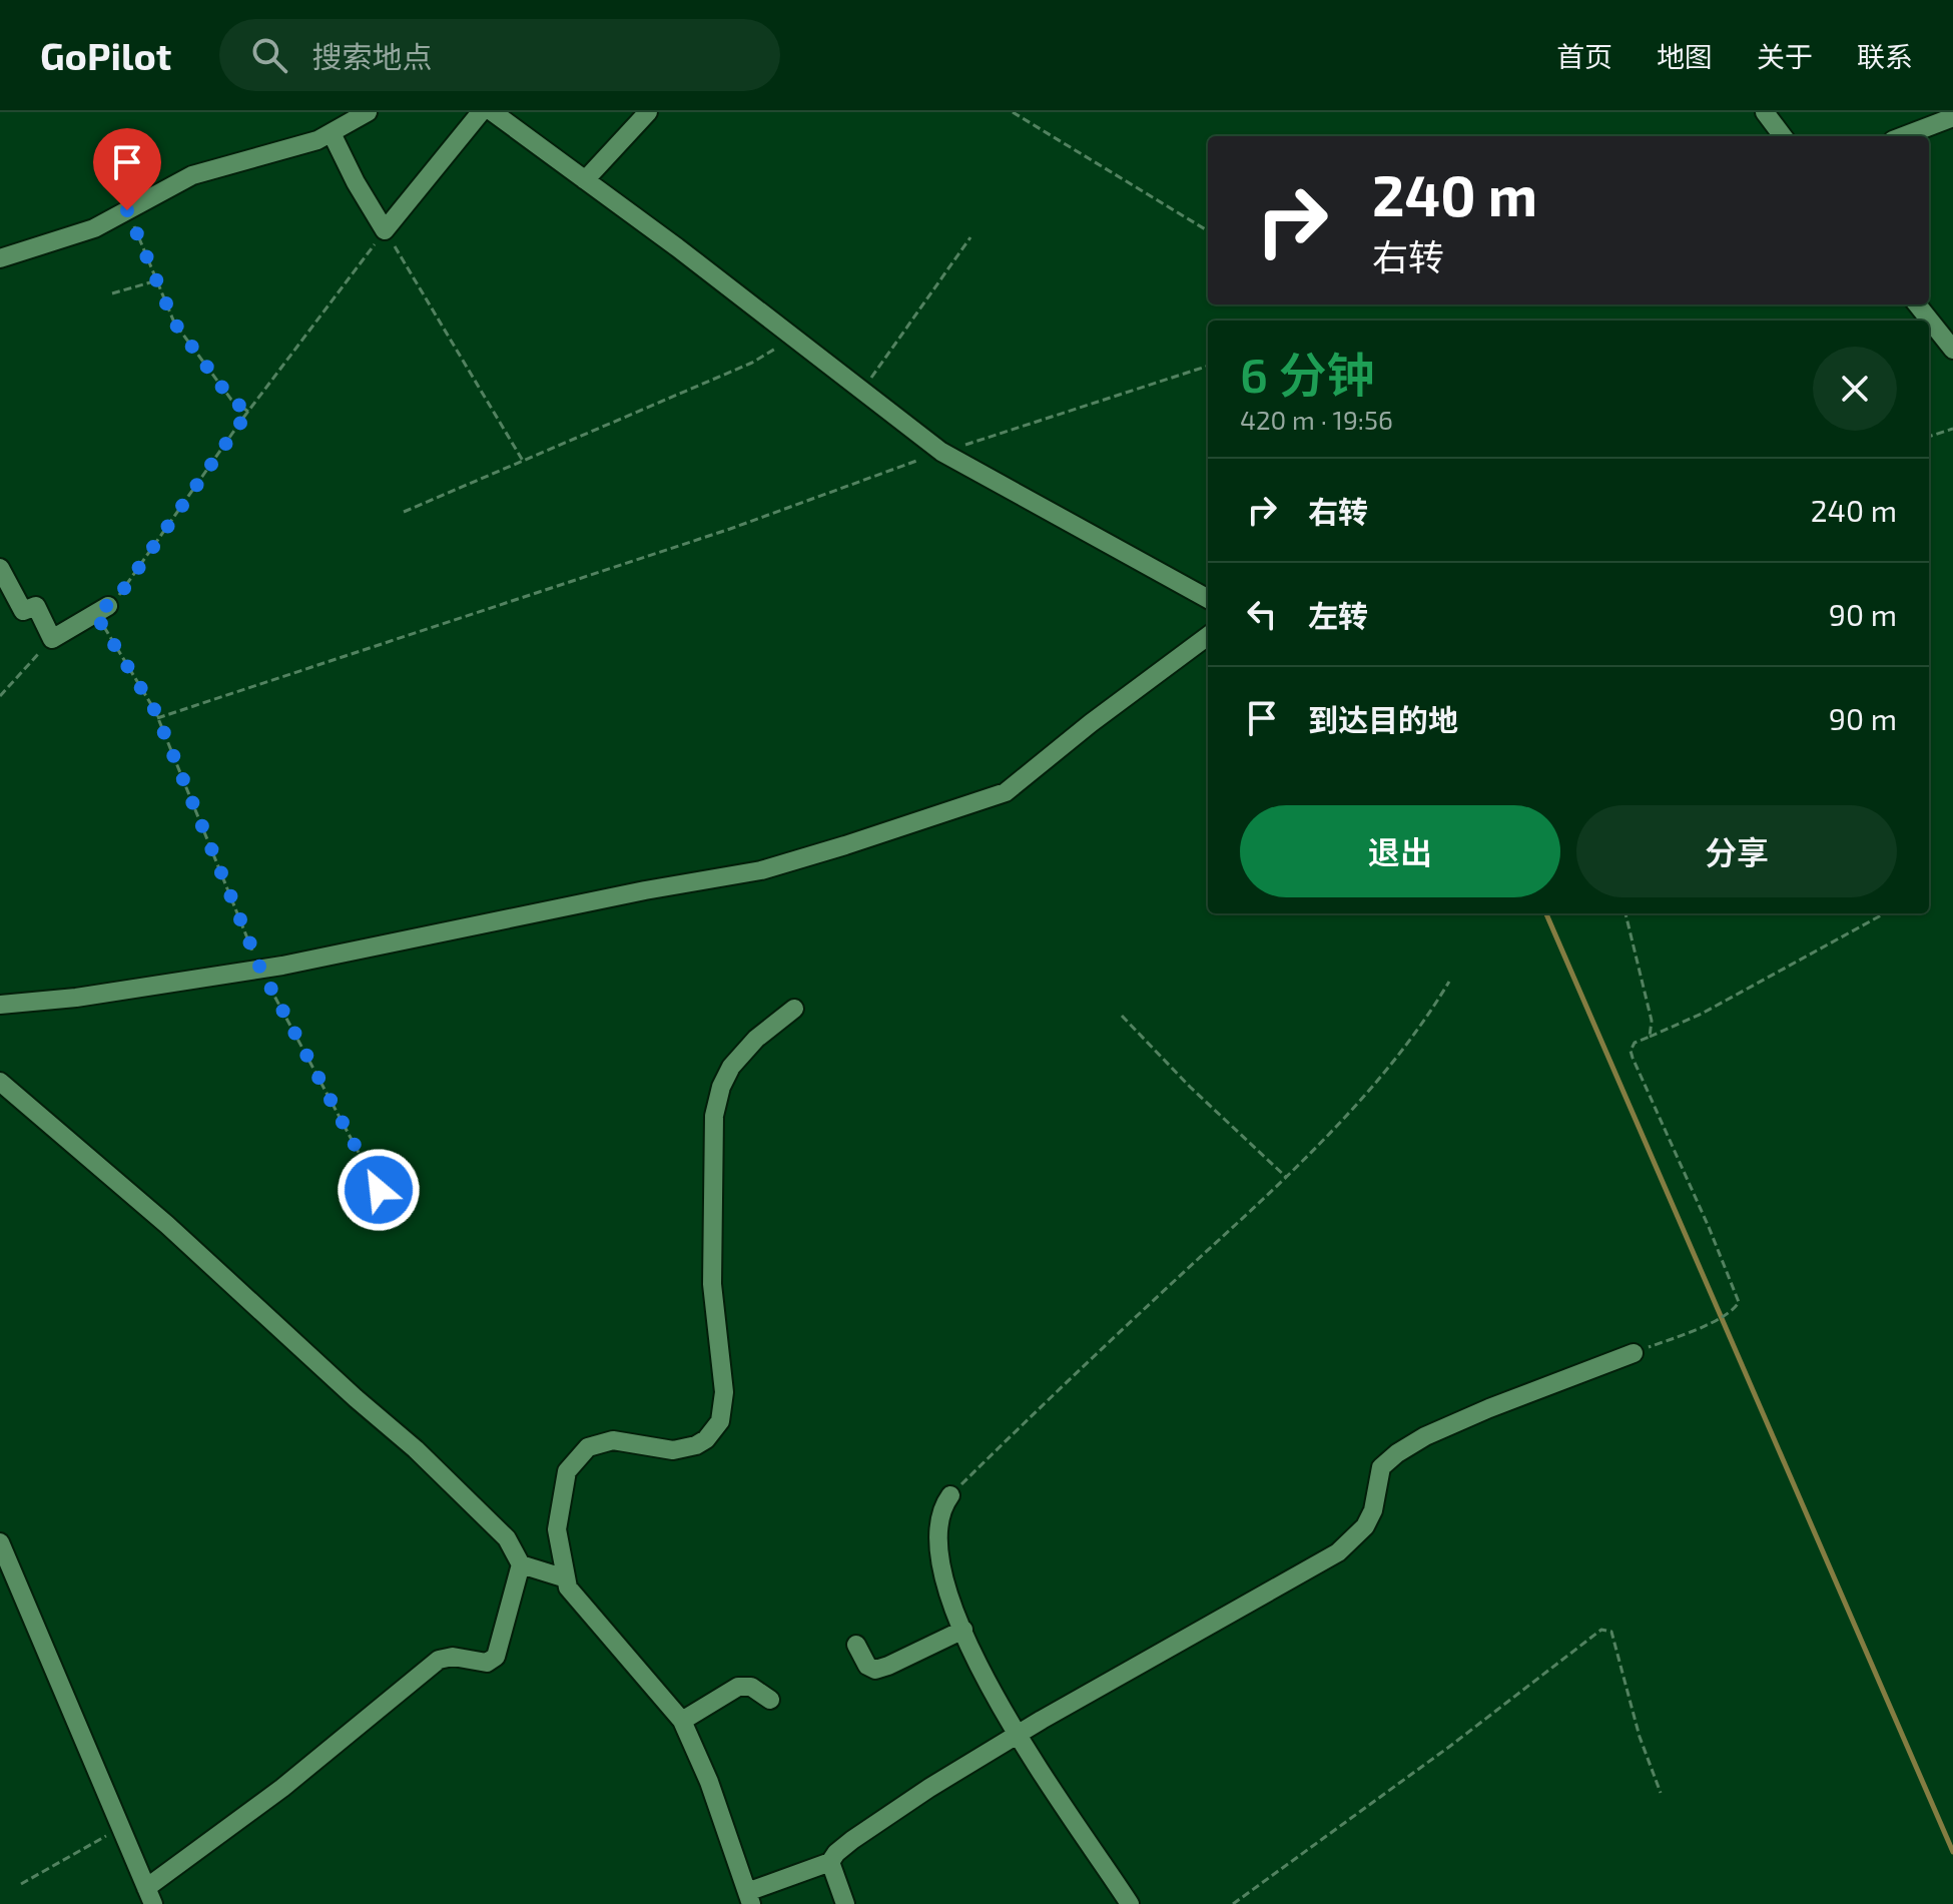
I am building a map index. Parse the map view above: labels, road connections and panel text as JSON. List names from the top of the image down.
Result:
{
  "page": {
    "header": "GoPilot",
    "search": "搜索地点",
    "nav": [
      "首页",
      "地图",
      "关于",
      "联系"
    ],
    "turn": ["240 m", "右转"],
    "heading": ["6 分钟", "420 m · 19:56"],
    "list": [
      {
        "name": "右转",
        "value": "240 m"
      },
      {
        "name": "左转",
        "value": "90 m"
      },
      {
        "name": "到达目的地",
        "value": "90 m"
      }
    ],
    "buttons": ["退出", "分享"]
  }
}
